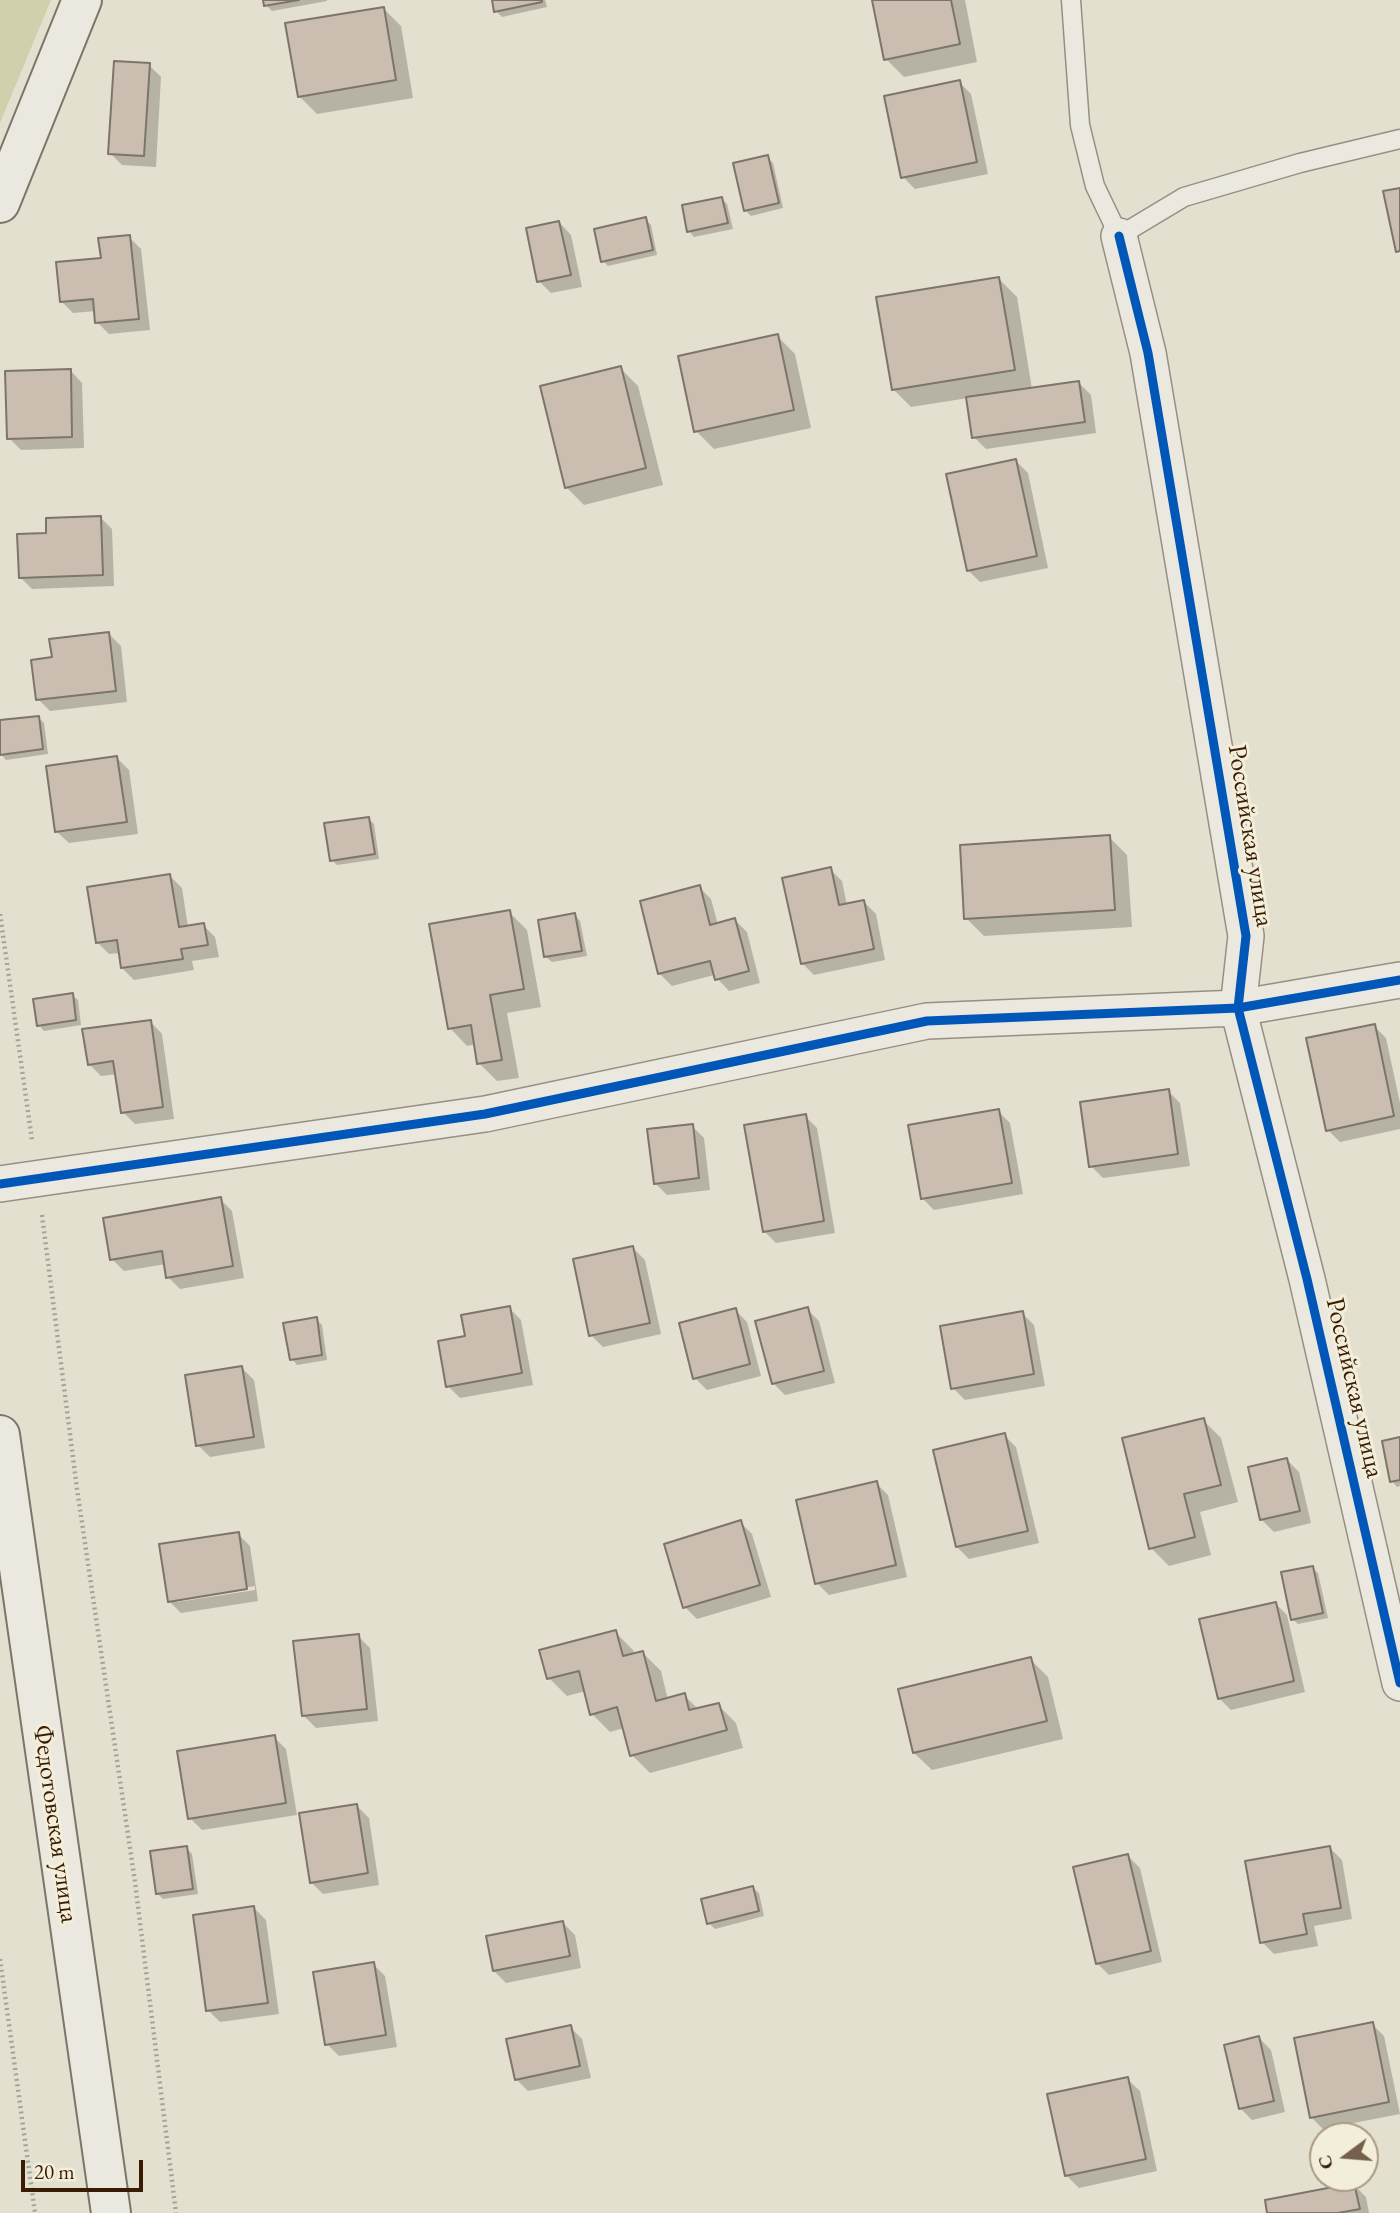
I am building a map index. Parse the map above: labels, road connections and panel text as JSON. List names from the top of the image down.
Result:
{
  "streets": {
    "main road": ["Федотовская улица"],
    "street": ["Российская улица"]
  },
  "scale_bar": "20 m",
  "north": "left"
}
